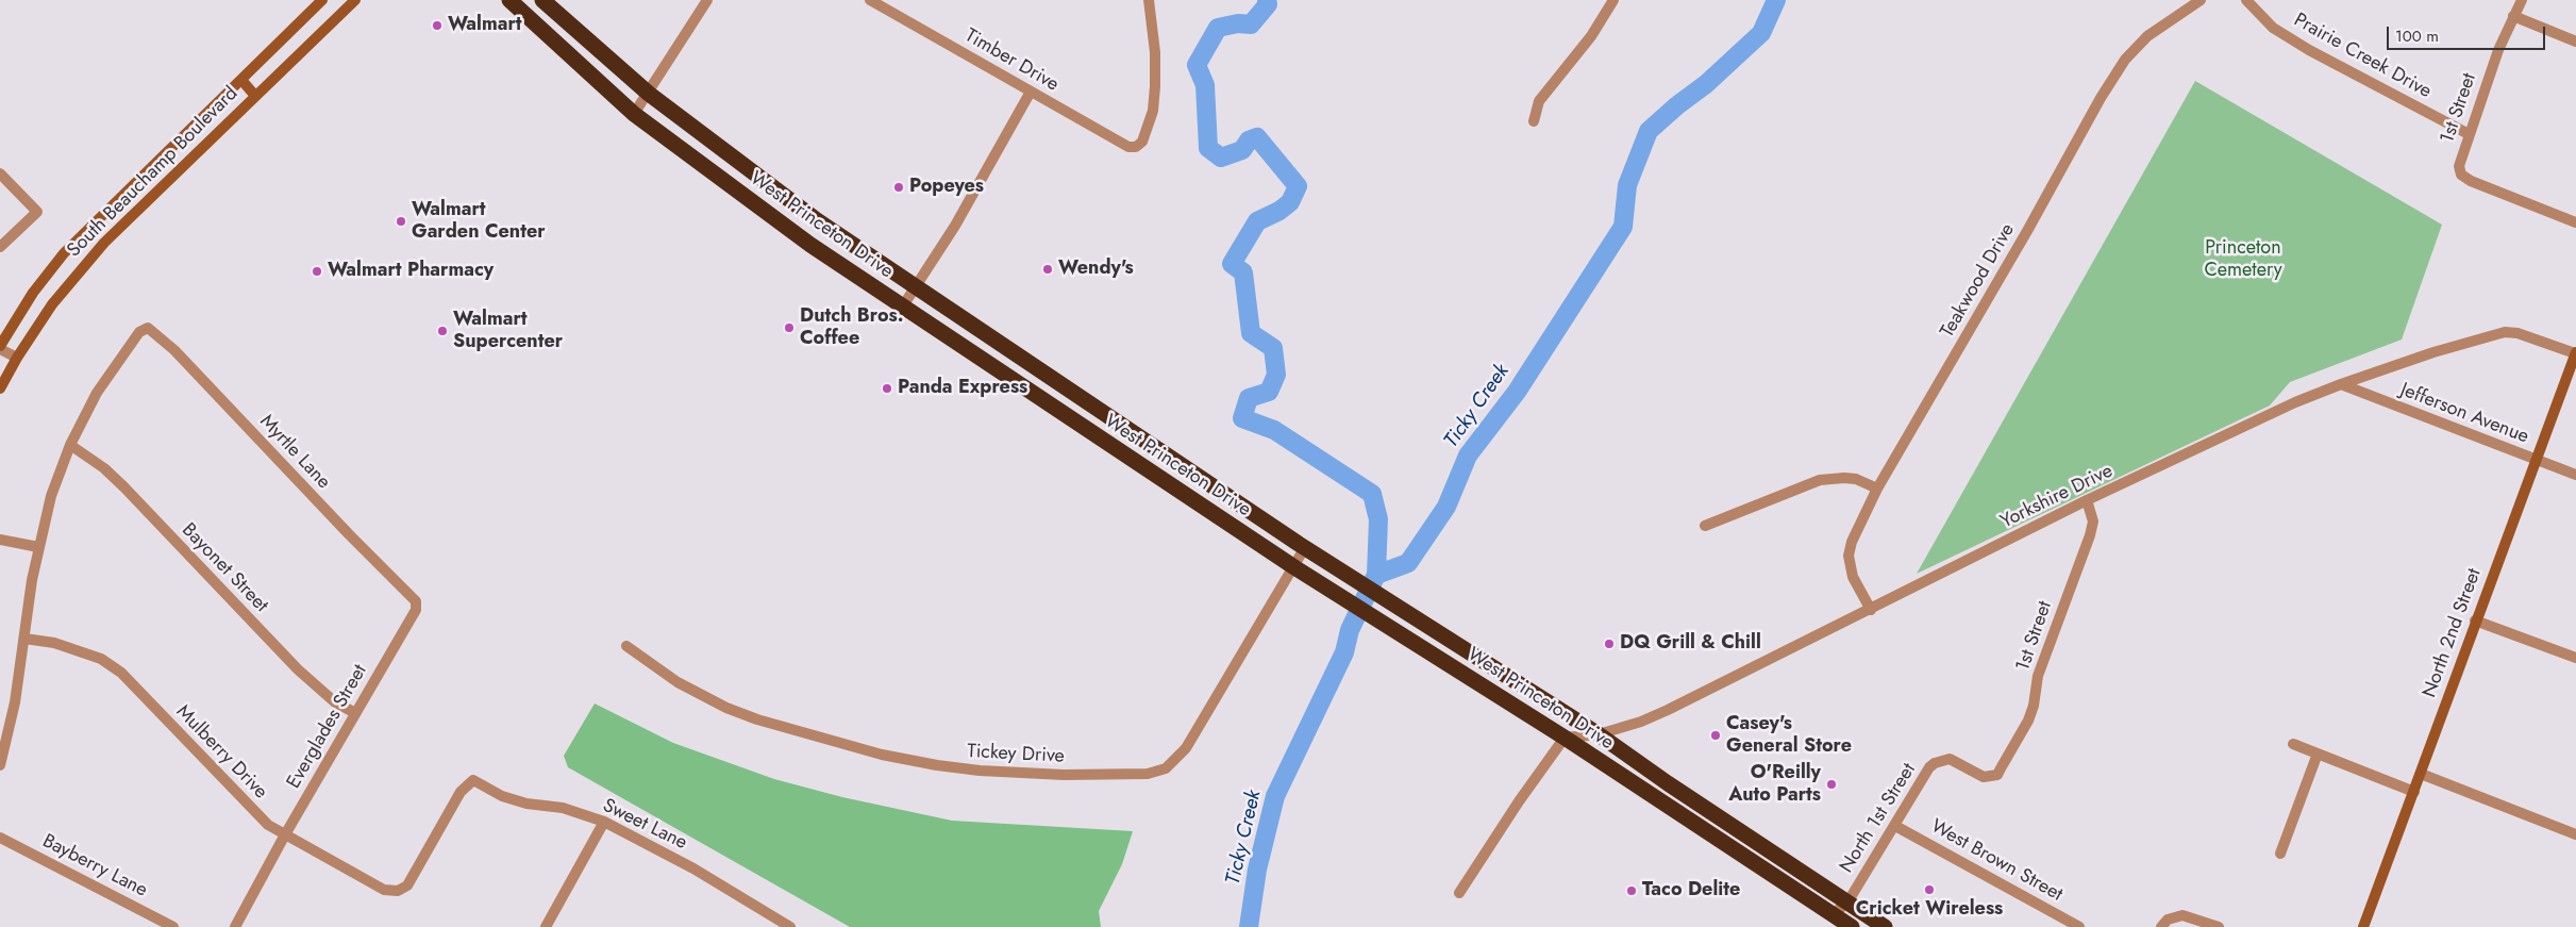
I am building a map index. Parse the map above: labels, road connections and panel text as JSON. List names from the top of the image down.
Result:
{
  "streets": {
    "highway": ["West Princeton Drive"],
    "street": [
      "Prairie Creek Drive",
      "Timber Drive",
      "1st Street",
      "South Beauchamp Boulevard",
      "Teakwood Drive",
      "Jefferson Avenue",
      "Myrtle Lane",
      "Yorkshire Drive",
      "Bayonet Street",
      "North 2nd Street",
      "Everglades Street",
      "Mulberry Drive",
      "Tickey Drive",
      "North 1st Street",
      "Sweet Lane",
      "West Brown Street",
      "Bayberry Lane"
    ]
  },
  "crossings": [
    ["Prairie Creek Drive", "1st Street"],
    ["1st Street", "Yorkshire Drive"],
    ["1st Street", "North 1st Street"],
    ["West Princeton Drive", "Yorkshire Drive"],
    ["West Princeton Drive", "Tickey Drive"],
    ["West Princeton Drive", "North 1st Street"],
    ["Teakwood Drive", "Yorkshire Drive"],
    ["Jefferson Avenue", "Yorkshire Drive"],
    ["Jefferson Avenue", "North 2nd Street"],
    ["Myrtle Lane", "Bayonet Street"],
    ["Myrtle Lane", "Everglades Street"],
    ["Yorkshire Drive", "North 2nd Street"],
    ["Bayonet Street", "Everglades Street"],
    ["Everglades Street", "Mulberry Drive"],
    ["Mulberry Drive", "Sweet Lane"],
    ["North 1st Street", "West Brown Street"]
  ],
  "water": ["Ticky Creek"],
  "parks": ["Princeton Cemetery"],
  "places": [
    "Walmart",
    "Popeyes",
    "Walmart Garden Center",
    "Wendy's",
    "Walmart Pharmacy",
    "Dutch Bros. Coffee",
    "Walmart Supercenter",
    "Panda Express",
    "DQ Grill & Chill",
    "Casey's General Store",
    "O'Reilly Auto Parts",
    "Cricket Wireless",
    "Taco Delite"
  ],
  "scale_bar": "100 m"
}
